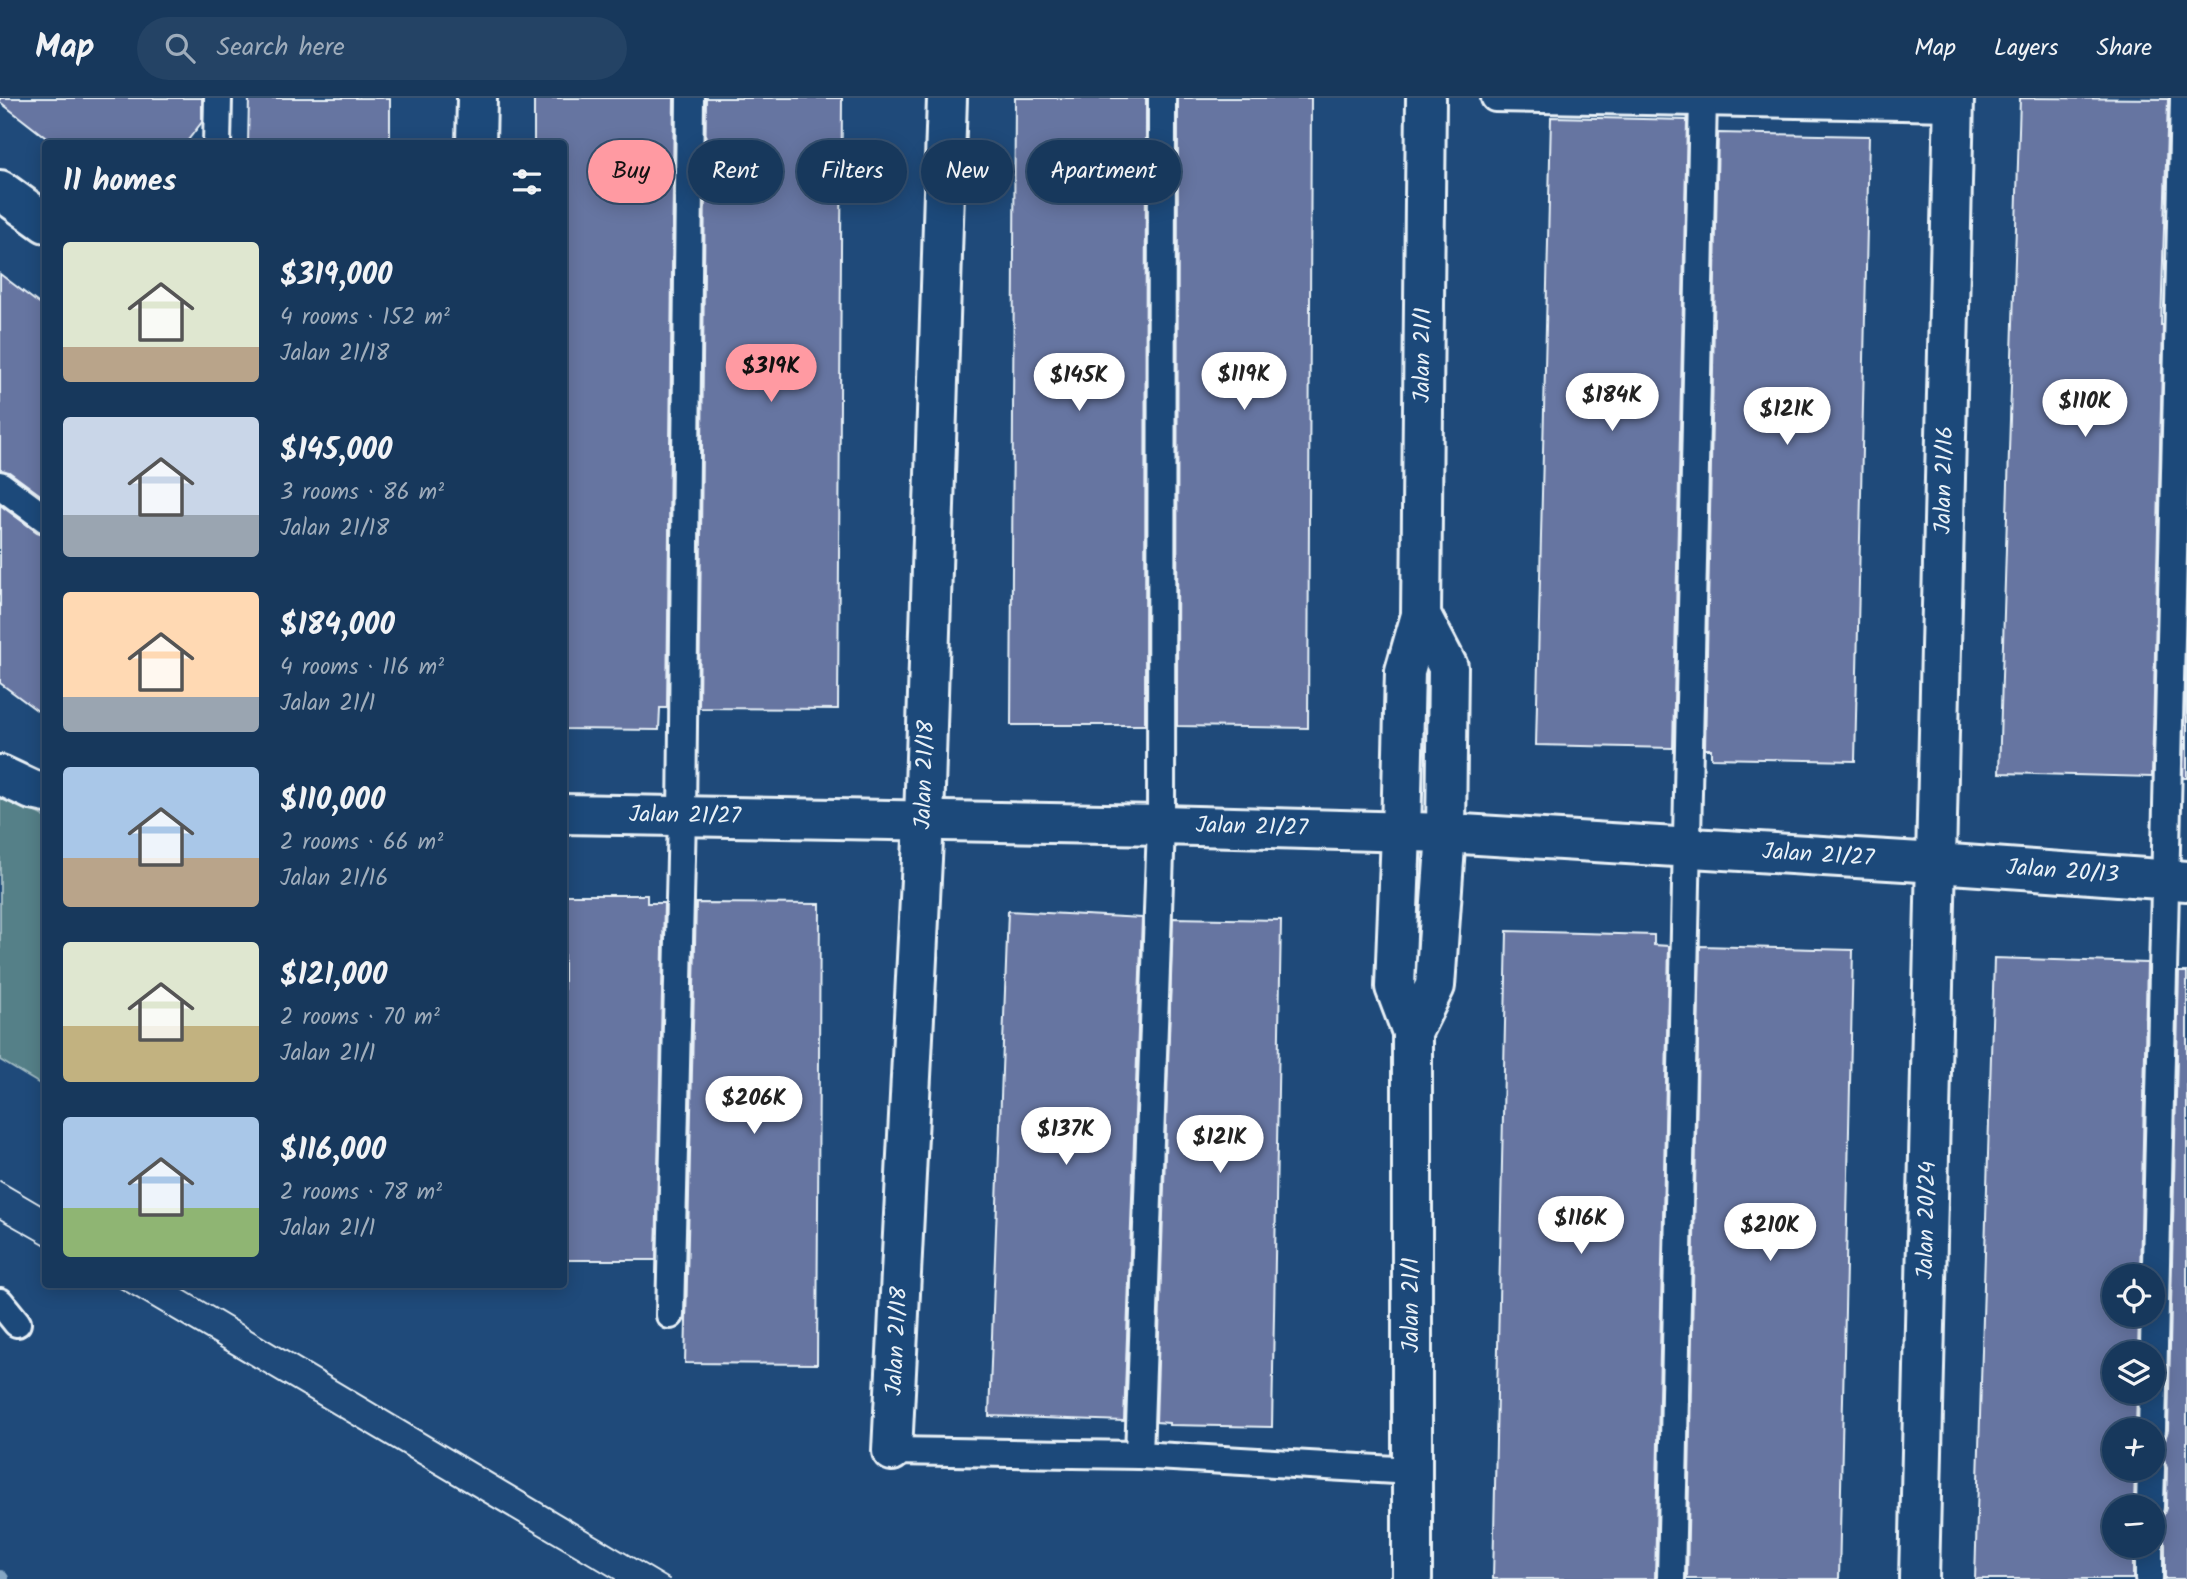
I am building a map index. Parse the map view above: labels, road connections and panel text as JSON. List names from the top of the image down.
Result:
{
  "streets": {
    "street": [
      "Jalan 21/1",
      "Jalan 21/16",
      "Jalan 21/18",
      "Jalan 21/27",
      "Jalan 20/13",
      "Jalan 20/24"
    ]
  },
  "crossings": [
    ["Jalan 21/1", "Jalan 21/27"],
    ["Jalan 21/16", "Jalan 21/27"],
    ["Jalan 21/16", "Jalan 20/13"],
    ["Jalan 21/16", "Jalan 20/24"],
    ["Jalan 21/18", "Jalan 21/27"],
    ["Jalan 21/27", "Jalan 20/13"],
    ["Jalan 21/27", "Jalan 20/24"],
    ["Jalan 20/13", "Jalan 20/24"]
  ],
  "page": {
    "header": "Map",
    "search": "Search here",
    "nav": ["Map", "Layers", "Share"],
    "chip": [
      "Buy",
      "Rent",
      "Filters",
      "New",
      "Apartment"
    ],
    "heading": "11 homes",
    "list": [
      {
        "name": "$319,000",
        "note": "4 rooms · 152 m² · Jalan 21/18"
      },
      {
        "name": "$145,000",
        "note": "3 rooms · 86 m² · Jalan 21/18"
      },
      {
        "name": "$184,000",
        "note": "4 rooms · 116 m² · Jalan 21/1"
      },
      {
        "name": "$110,000",
        "note": "2 rooms · 66 m² · Jalan 21/16"
      },
      {
        "name": "$121,000",
        "note": "2 rooms · 70 m² · Jalan 21/1"
      },
      {
        "name": "$116,000",
        "note": "2 rooms · 78 m² · Jalan 21/1"
      }
    ],
    "price": [
      "$319K",
      "$119K",
      "$145K",
      "$184K",
      "$110K",
      "$121K",
      "$206K",
      "$137K",
      "$121K",
      "$116K",
      "$210K"
    ],
    "map_buttons": ["+", "−"]
  }
}
